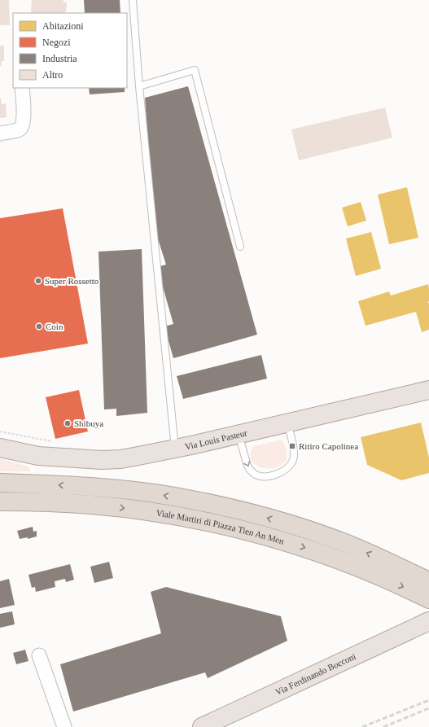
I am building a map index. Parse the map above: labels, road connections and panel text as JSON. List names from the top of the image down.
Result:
{
  "streets": {
    "highway": ["Viale Martiri di Piazza Tien An Men"],
    "main road": ["Via Louis Pasteur", "Via Ferdinando Bocconi"]
  },
  "places": {
    "other": ["Super Rossetto", "Coin", "Shibuya"],
    "transit": ["Ritiro Capolinea"]
  },
  "legend": [
    "Abitazioni",
    "Negozi",
    "Industria",
    "Altro"
  ]
}
